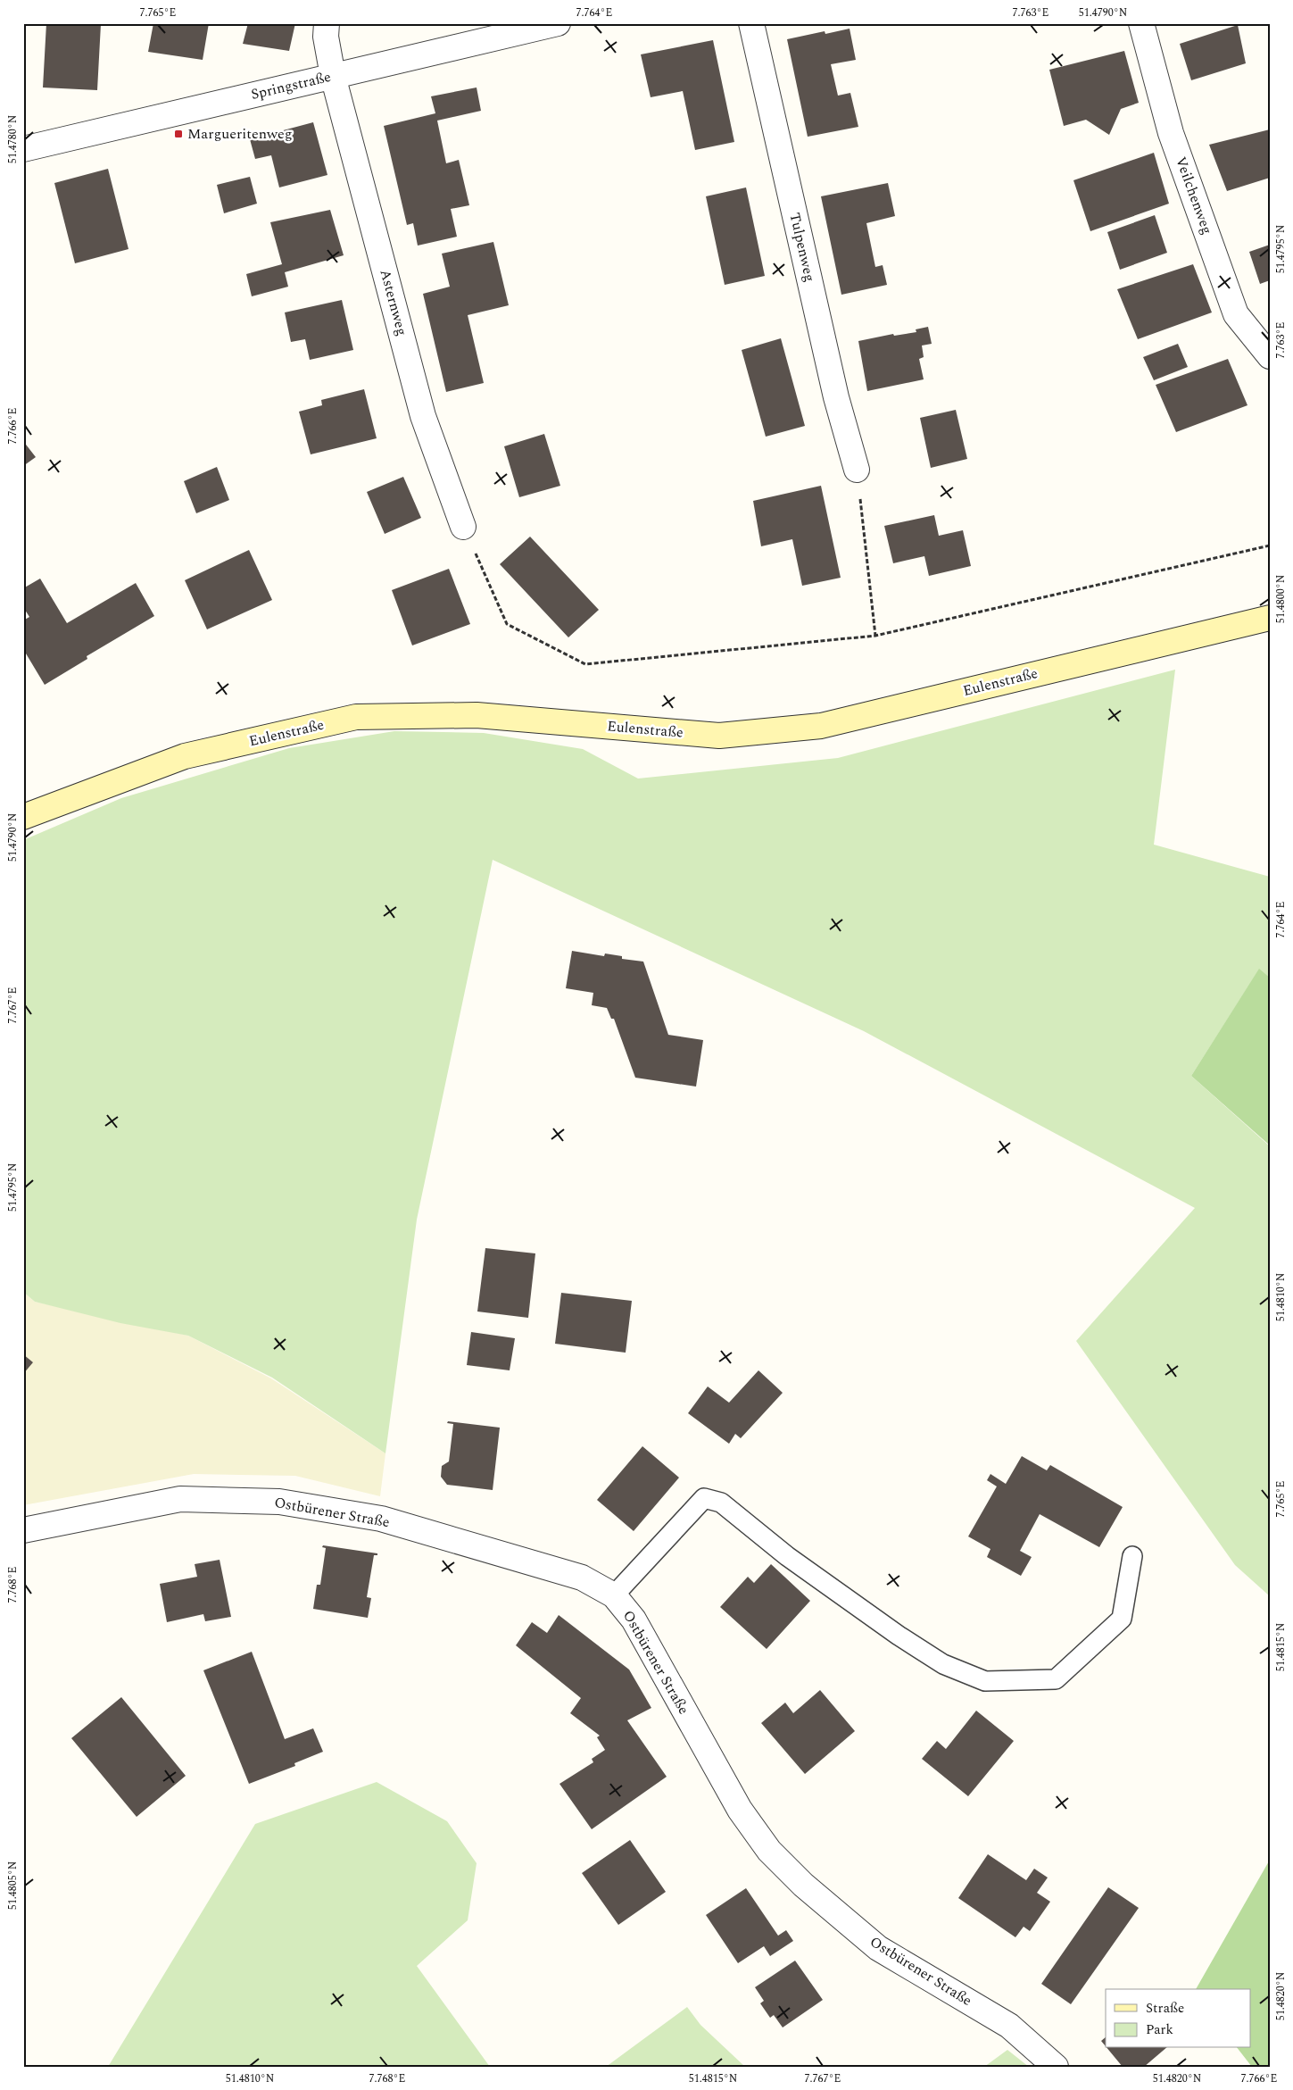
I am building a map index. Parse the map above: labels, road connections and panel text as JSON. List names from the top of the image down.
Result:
{
  "streets": {
    "main road": ["Eulenstraße"],
    "street": [
      "Springstraße",
      "Veilchenweg",
      "Tulpenweg",
      "Asternweg",
      "Ostbürener Straße"
    ]
  },
  "crossings": [
    ["Springstraße", "Asternweg"]
  ],
  "places": {
    "transit": ["Margueritenweg"]
  },
  "legend": ["Straße", "Park"],
  "coordinates": [
    "7.765°E",
    "7.764°E",
    "7.763°E",
    "51.4790°N",
    "51.4780°N",
    "51.4795°N",
    "7.766°E",
    "51.4800°N",
    "7.767°E",
    "51.4810°N",
    "7.768°E",
    "51.4815°N",
    "51.4805°N",
    "51.4820°N"
  ]
}
